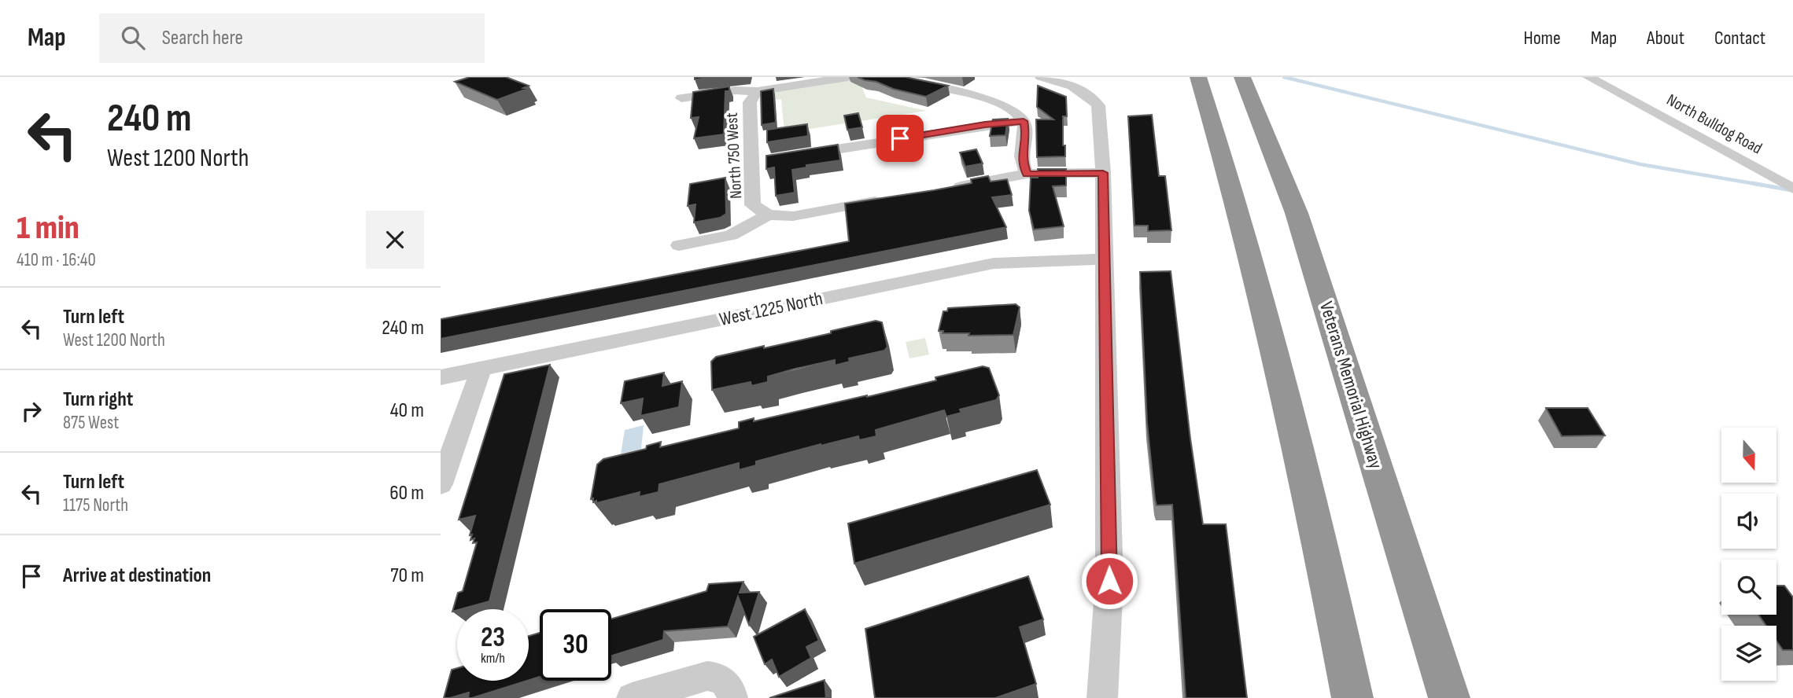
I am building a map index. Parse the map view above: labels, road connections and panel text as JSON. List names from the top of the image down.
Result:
{
  "streets": {
    "highway": ["Veterans Memorial Highway"],
    "street": ["North Bulldog Road", "North 750 West", "West 1225 North"]
  },
  "north": "bottom",
  "page": {
    "header": "Map",
    "search": "Search here",
    "nav": [
      "Home",
      "Map",
      "About",
      "Contact"
    ],
    "turn": ["240 m", "West 1200 North"],
    "heading": ["1 min", "410 m · 16:40"],
    "list": [
      {
        "name": "Turn left",
        "note": "West 1200 North",
        "value": "240 m"
      },
      {
        "name": "Turn right",
        "note": "875 West",
        "value": "40 m"
      },
      {
        "name": "Turn left",
        "note": "1175 North",
        "value": "60 m"
      },
      {
        "name": "Arrive at destination",
        "value": "70 m"
      }
    ],
    "speed": "23 km/h",
    "limit": "30"
  }
}
